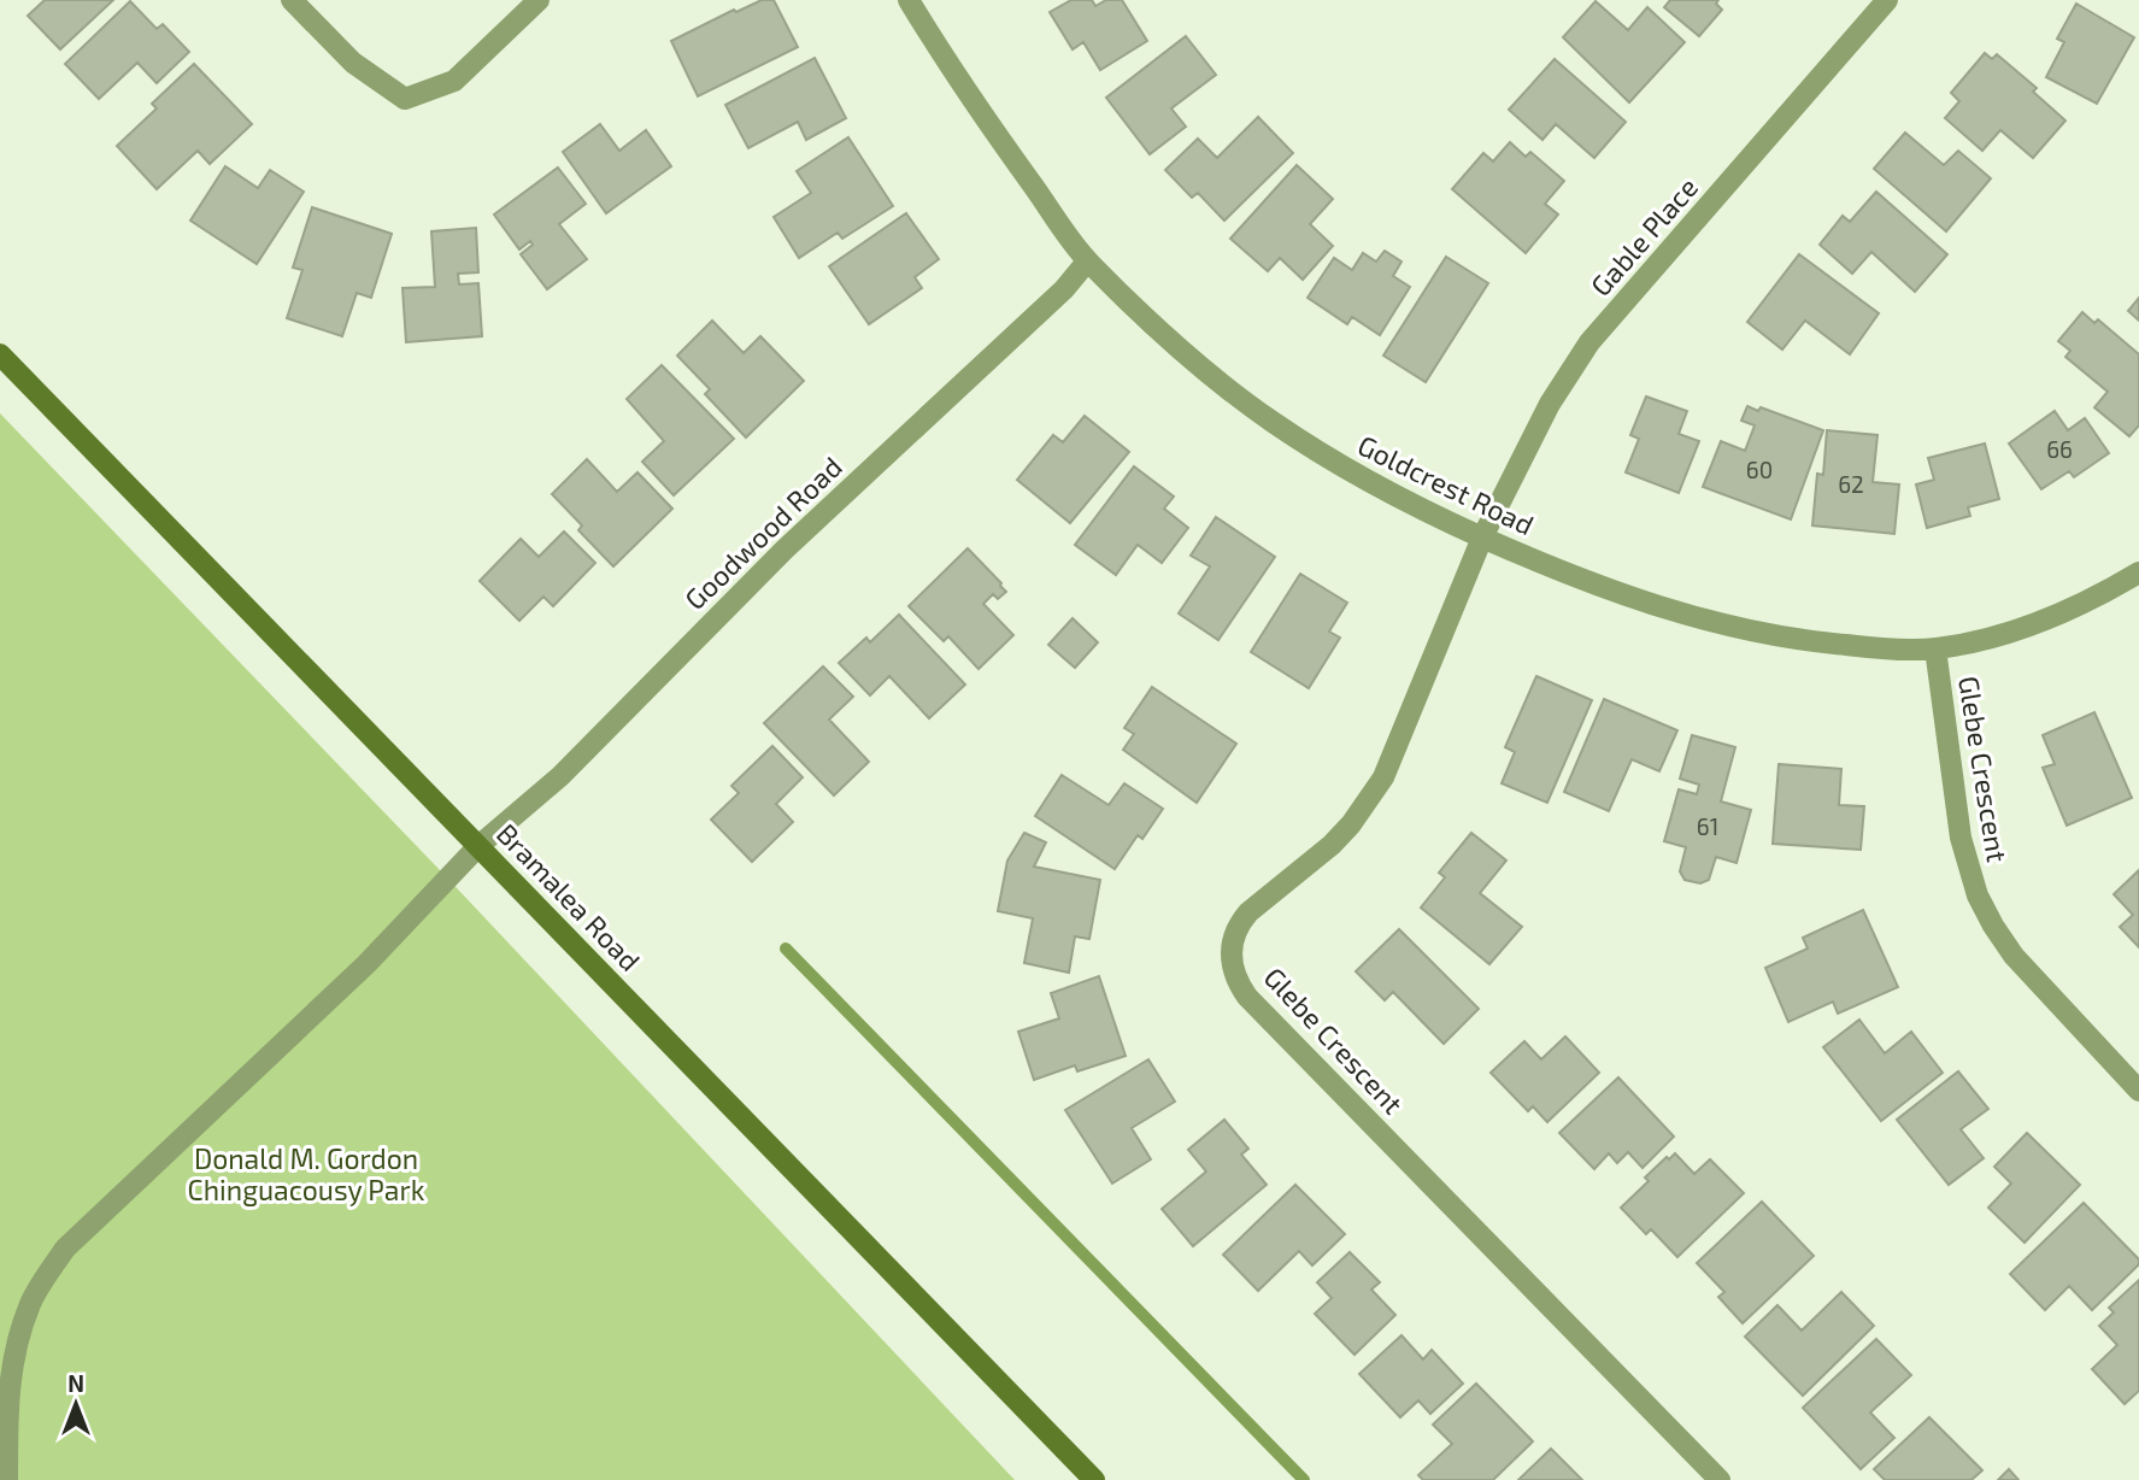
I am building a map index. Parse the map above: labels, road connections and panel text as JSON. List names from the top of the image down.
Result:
{
  "streets": {
    "main road": ["Bramalea Road"],
    "street": [
      "Gable Place",
      "Goldcrest Road",
      "Goodwood Road",
      "Glebe Crescent"
    ]
  },
  "crossings": [
    ["Gable Place", "Goldcrest Road"],
    ["Gable Place", "Glebe Crescent"],
    ["Goldcrest Road", "Goodwood Road"],
    ["Goldcrest Road", "Glebe Crescent"],
    ["Goodwood Road", "Bramalea Road"]
  ],
  "parks": ["Donald M. Gordon Chinguacousy Park"],
  "house_numbers": [
    "66",
    "60",
    "62",
    "61"
  ],
  "north": "top"
}
